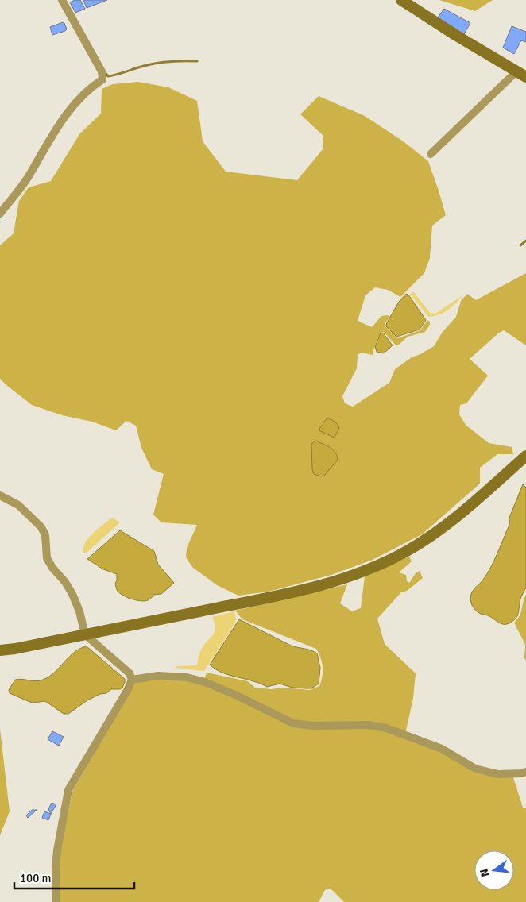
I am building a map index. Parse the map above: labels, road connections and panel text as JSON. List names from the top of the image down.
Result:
{
  "scale_bar": "100 m",
  "north": "left"
}
